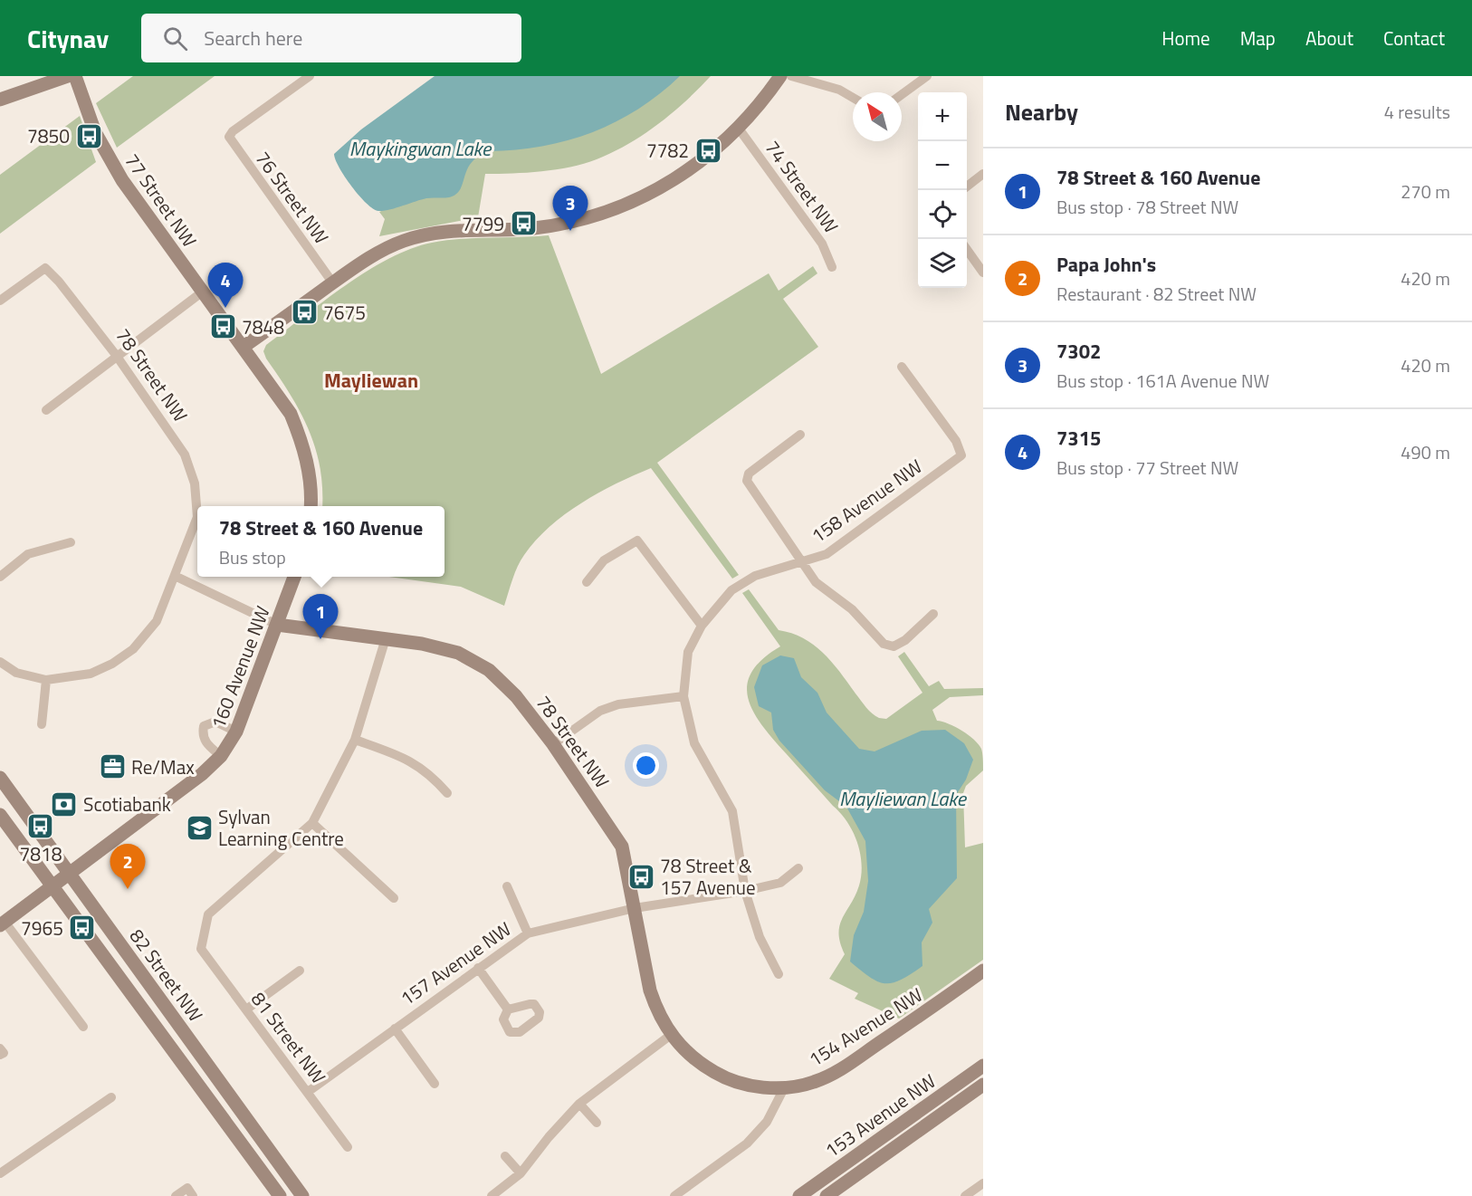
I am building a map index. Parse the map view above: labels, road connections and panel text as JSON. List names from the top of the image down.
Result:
{
  "streets": {
    "street": [
      "74 Street NW",
      "76 Street NW",
      "77 Street NW",
      "78 Street NW",
      "158 Avenue NW",
      "160 Avenue NW",
      "157 Avenue NW",
      "82 Street NW",
      "154 Avenue NW",
      "81 Street NW",
      "153 Avenue NW"
    ]
  },
  "crossings": [
    ["78 Street NW", "160 Avenue NW"],
    ["78 Street NW", "157 Avenue NW"],
    ["78 Street NW", "154 Avenue NW"],
    ["160 Avenue NW", "82 Street NW"],
    ["157 Avenue NW", "81 Street NW"]
  ],
  "districts": ["Mayliewan"],
  "water": ["Maykingwan Lake", "Mayliewan Lake"],
  "places": {
    "bus stop": [
      "7850",
      "7782",
      "7799",
      "7675",
      "7848",
      "7818",
      "78 Street & 157 Avenue",
      "7965"
    ],
    "office": ["Re/Max"],
    "bank": ["Scotiabank"],
    "school or university": ["Sylvan Learning Centre"]
  },
  "north": "top left",
  "page": {
    "header": "Citynav",
    "search": "Search here",
    "nav": [
      "Home",
      "Map",
      "About",
      "Contact"
    ],
    "heading": ["Nearby", "4 results"],
    "map_buttons": ["+", "−"],
    "list": [
      {
        "mark": "1",
        "name": "78 Street & 160 Avenue",
        "note": "Bus stop · 78 Street NW",
        "value": "270 m"
      },
      {
        "mark": "2",
        "name": "Papa John's",
        "note": "Restaurant · 82 Street NW",
        "value": "420 m"
      },
      {
        "mark": "3",
        "name": "7302",
        "note": "Bus stop · 161A Avenue NW",
        "value": "420 m"
      },
      {
        "mark": "4",
        "name": "7315",
        "note": "Bus stop · 77 Street NW",
        "value": "490 m"
      }
    ],
    "pins": [
      "3",
      "4",
      "1",
      "2"
    ],
    "popup": ["78 Street & 160 Avenue", "Bus stop"]
  }
}
